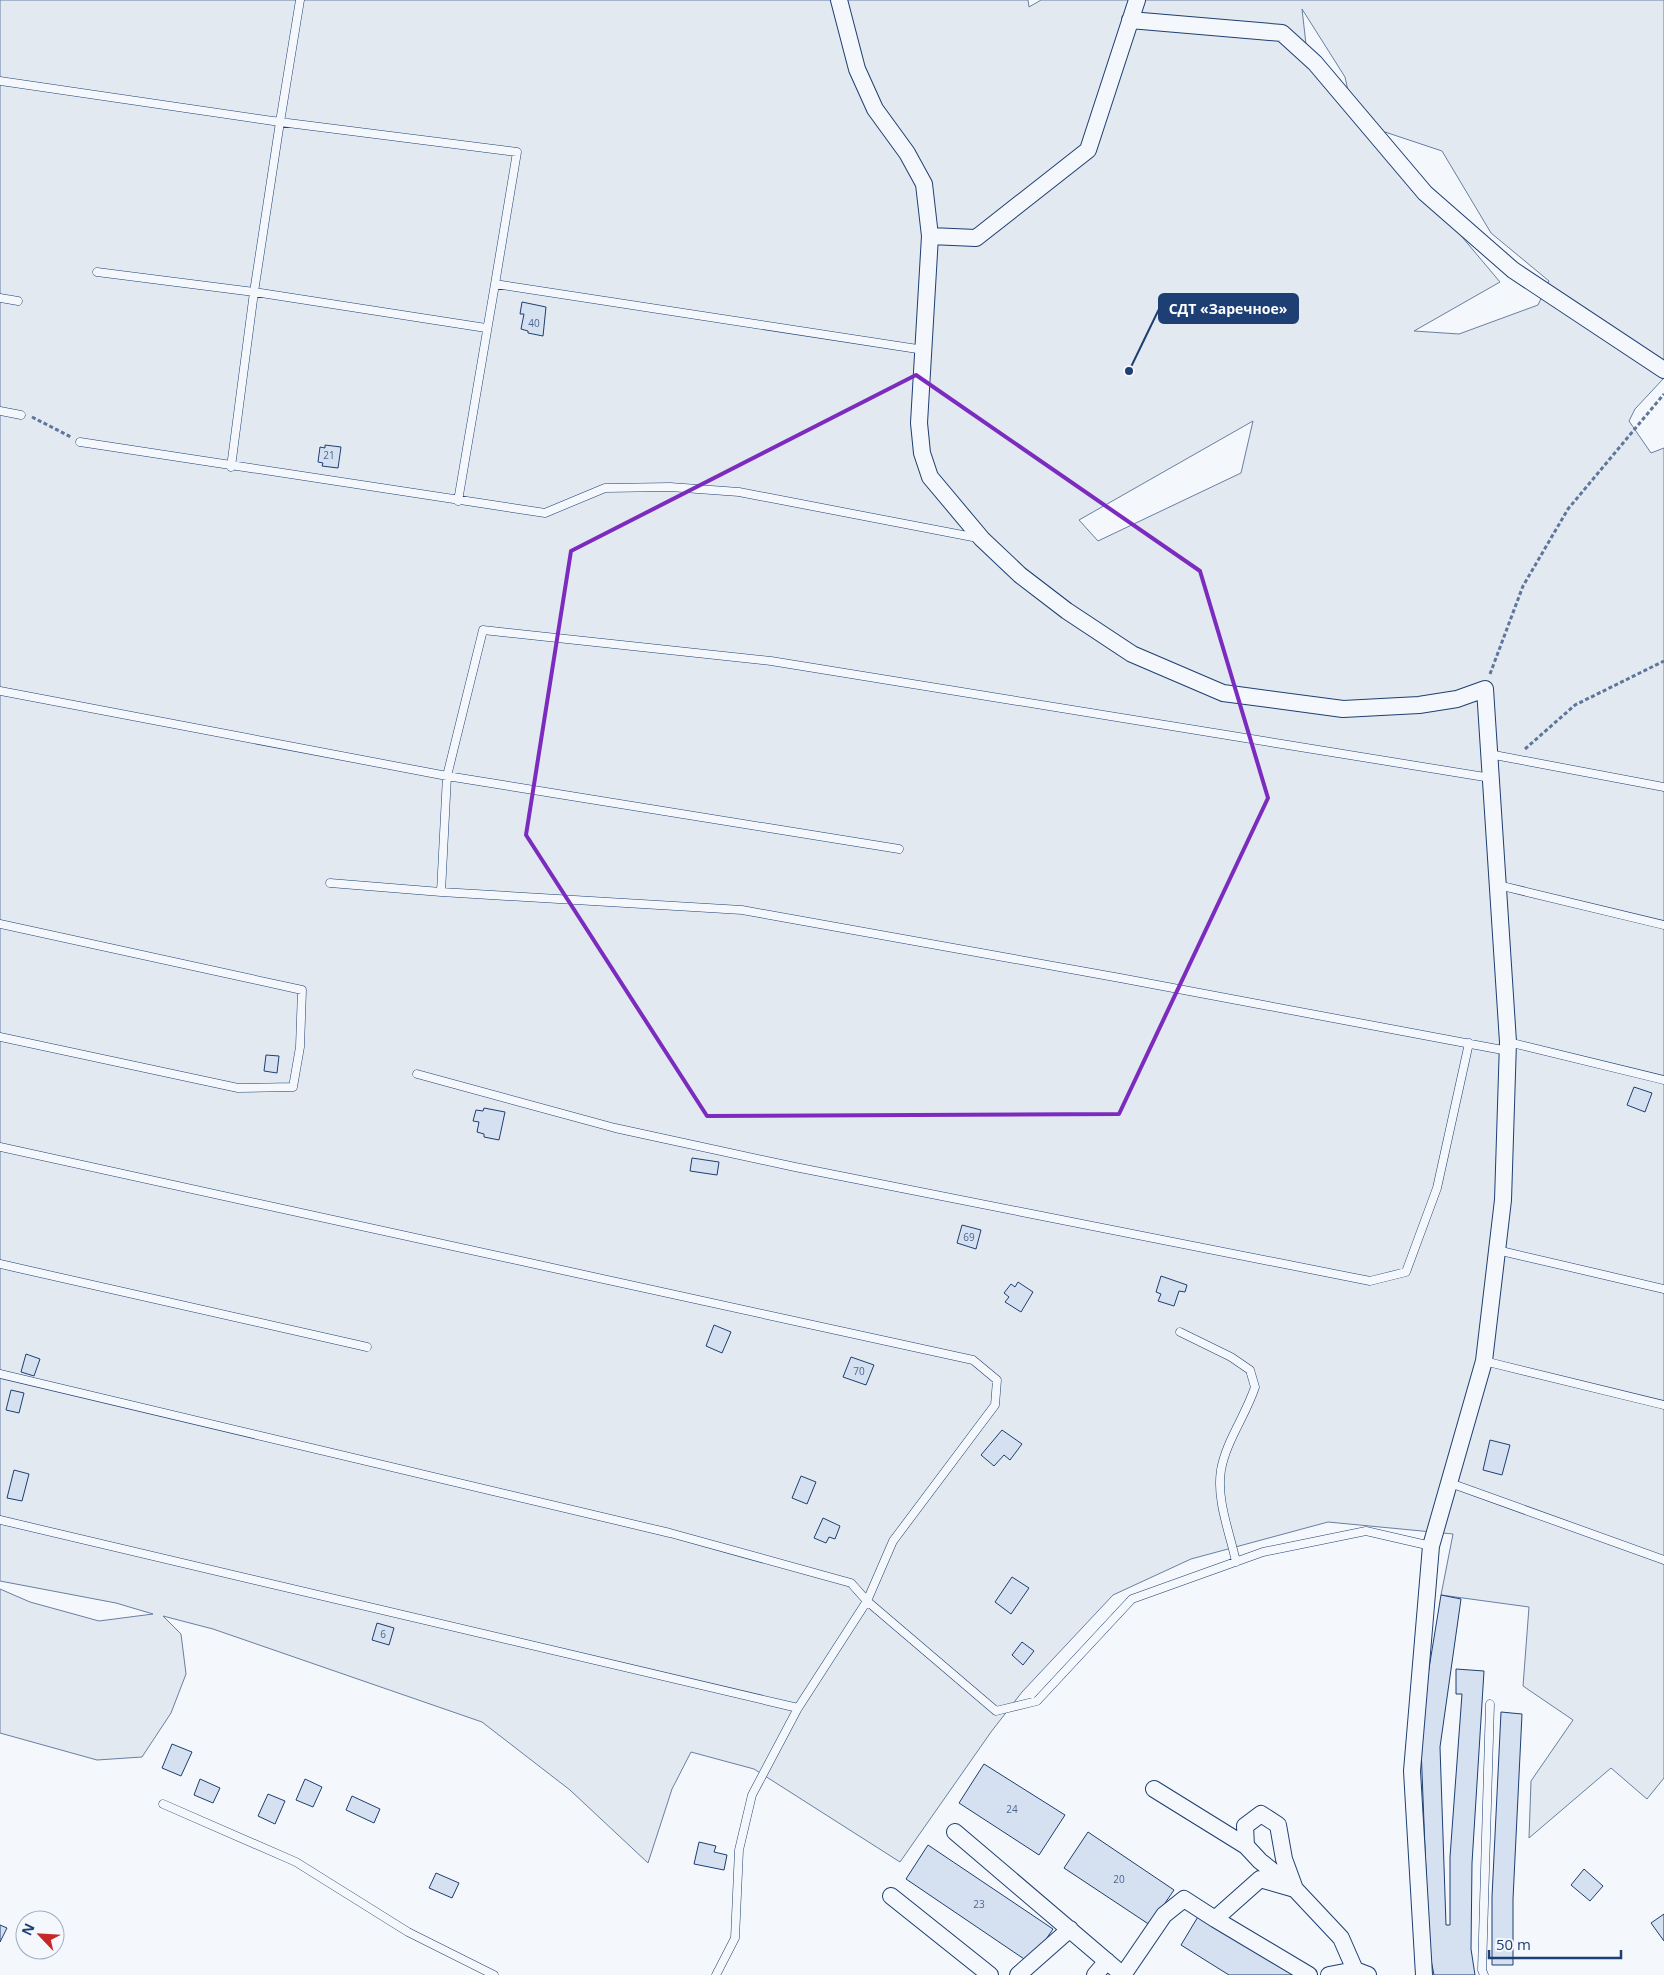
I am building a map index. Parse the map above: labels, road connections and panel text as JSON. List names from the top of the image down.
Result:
{
  "places": ["СДТ «Заречное»"],
  "house_numbers": [
    "40",
    "21",
    "69",
    "70",
    "6",
    "24",
    "20",
    "23"
  ],
  "scale_bar": "50 m",
  "north": "top left"
}
